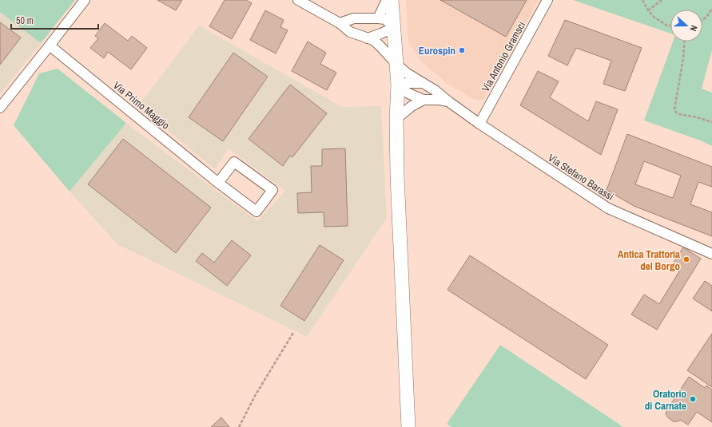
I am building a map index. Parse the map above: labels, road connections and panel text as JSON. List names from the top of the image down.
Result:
{
  "streets": {
    "street": ["Via Antonio Gramsci", "Via Primo Maggio", "Via Stefano Barassi"]
  },
  "crossings": [
    ["Via Antonio Gramsci", "Via Stefano Barassi"]
  ],
  "places": ["Eurospin", "Antica Trattoria del Borgo", "Oratorio di Carnate"],
  "scale_bar": "50 m",
  "north": "right"
}
